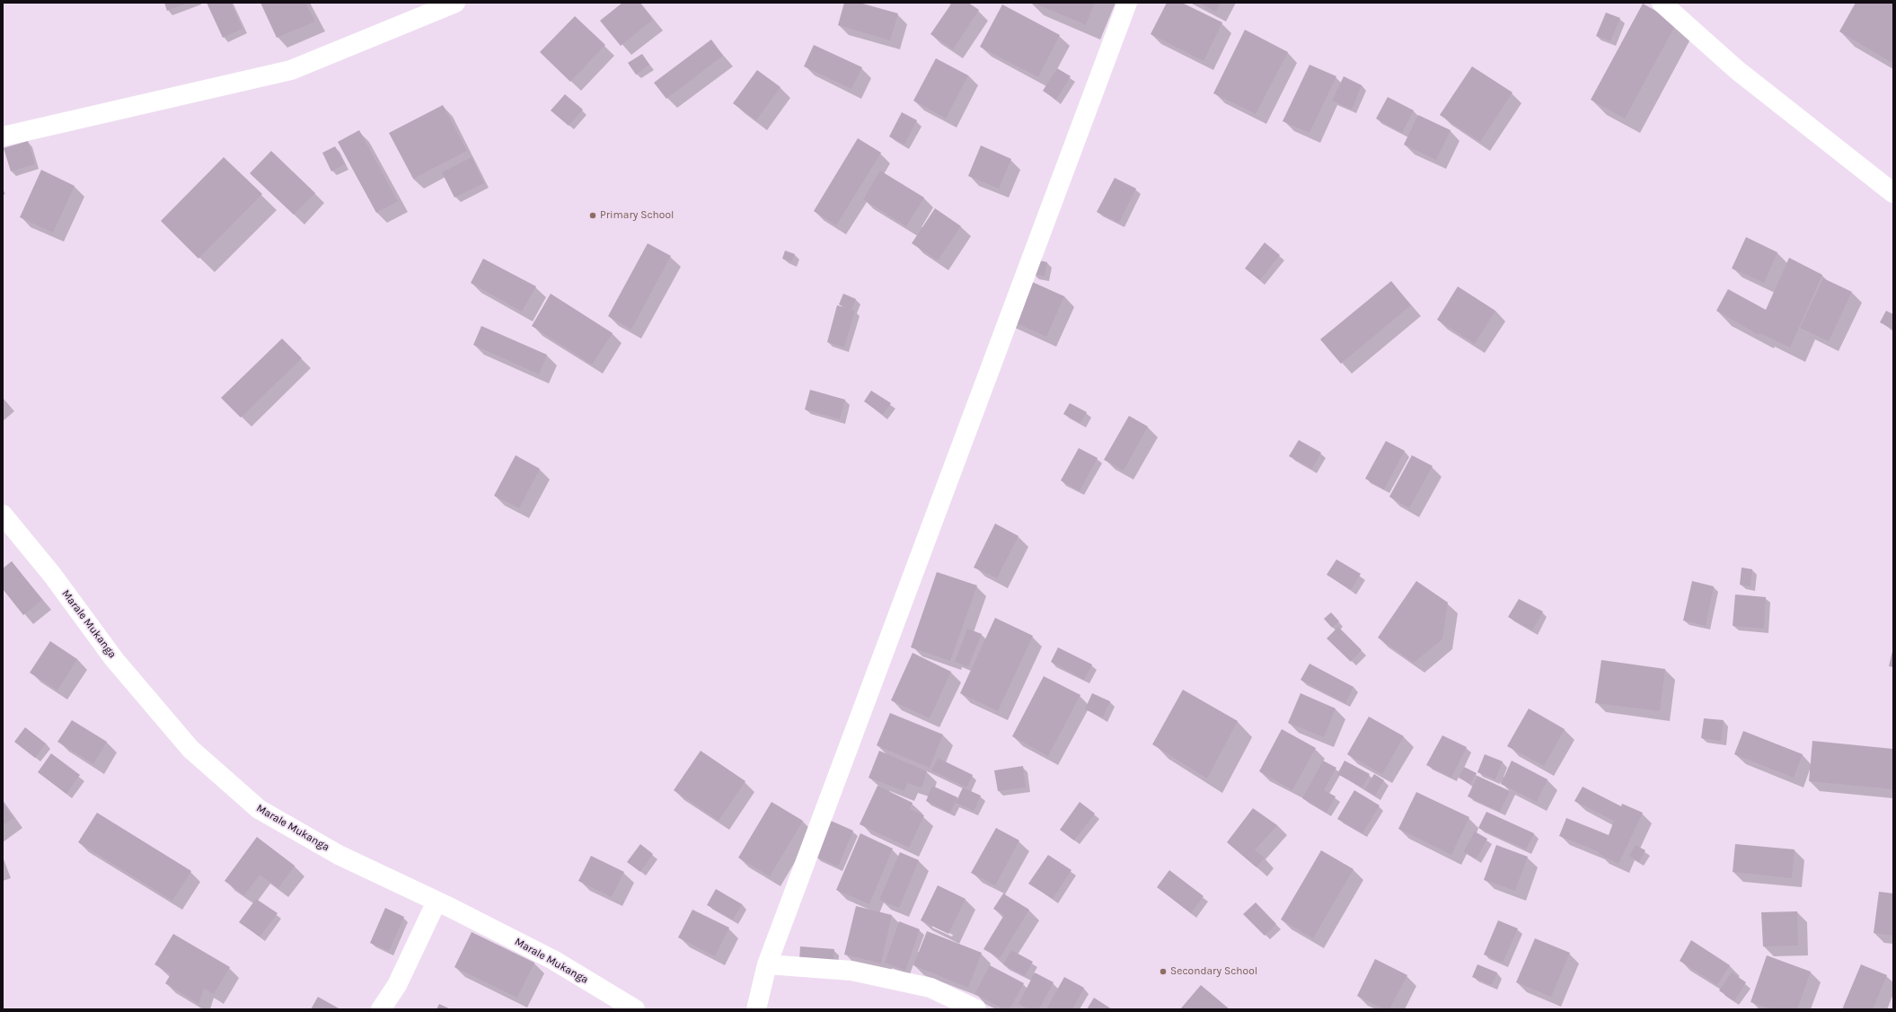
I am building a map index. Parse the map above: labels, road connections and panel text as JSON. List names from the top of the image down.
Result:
{
  "streets": {
    "street": ["Marale Mukanga"]
  },
  "places": ["Primary School", "Secondary School"]
}
